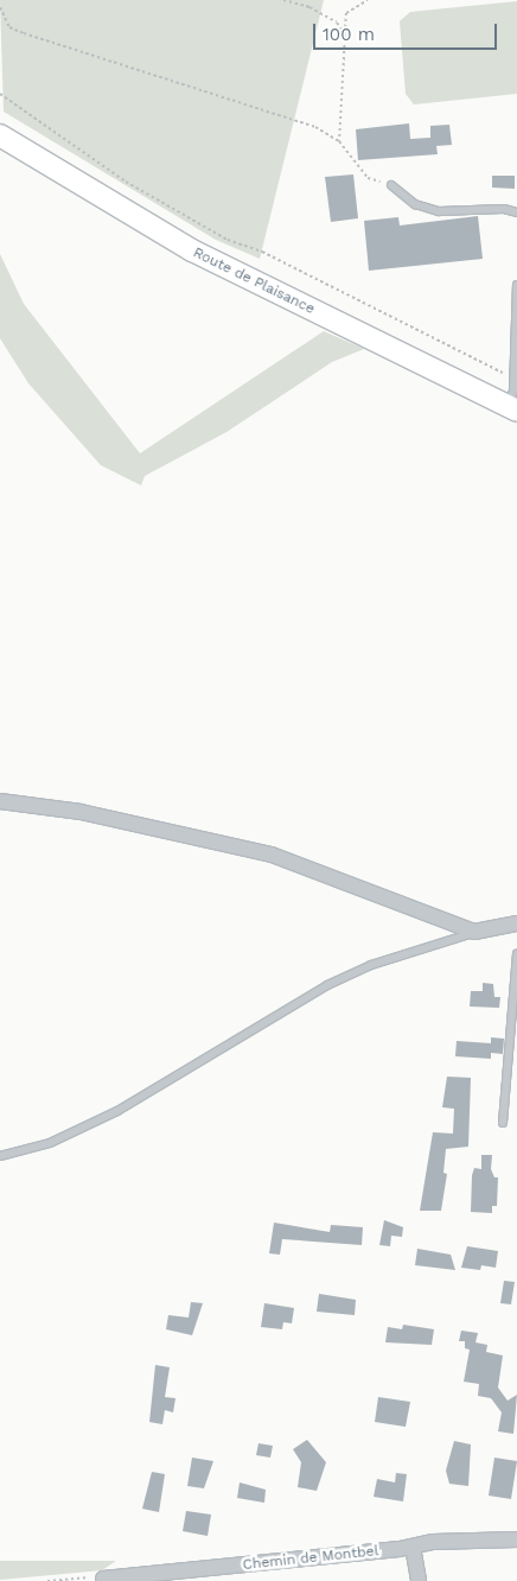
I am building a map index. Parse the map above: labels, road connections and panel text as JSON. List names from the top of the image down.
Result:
{
  "streets": {
    "main road": ["Route de Plaisance"],
    "street": ["Chemin de Montbel"]
  },
  "scale_bar": "100 m"
}
